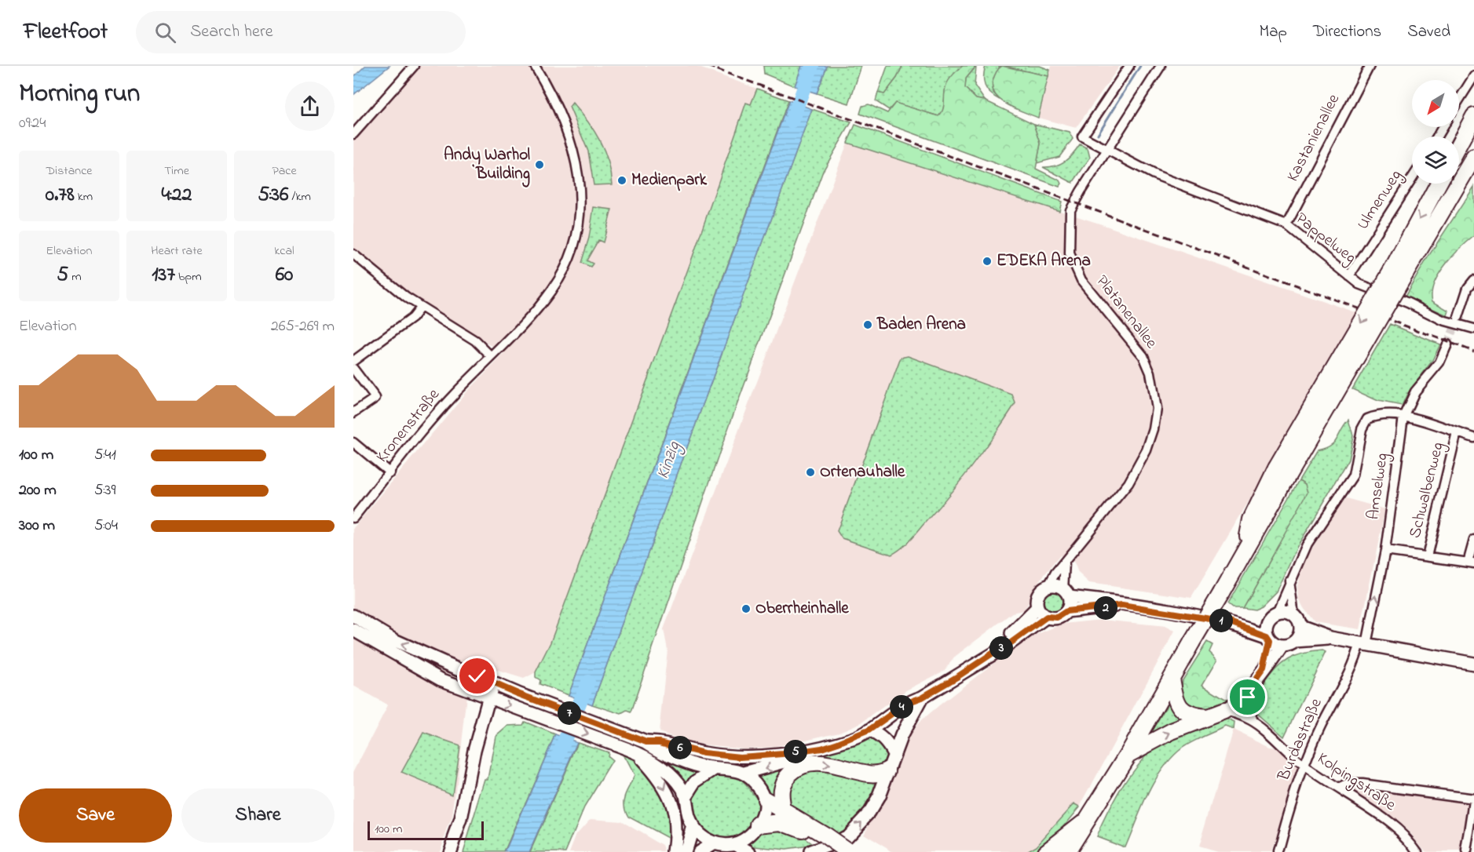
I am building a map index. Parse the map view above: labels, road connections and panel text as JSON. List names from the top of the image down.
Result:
{
  "streets": {
    "street": [
      "Kastanienallee",
      "Ulmenweg",
      "Pappelweg",
      "Platanenallee",
      "Kronenstraße",
      "Amselweg",
      "Schwalbenweg",
      "Burdastraße",
      "Kolpingstraße"
    ]
  },
  "crossings": [
    ["Kastanienallee", "Pappelweg"],
    ["Ulmenweg", "Pappelweg"],
    ["Pappelweg", "Platanenallee"],
    ["Amselweg", "Schwalbenweg"],
    ["Amselweg", "Burdastraße"],
    ["Burdastraße", "Kolpingstraße"]
  ],
  "water": ["Kinzig"],
  "places": [
    "Andy Warhol Building",
    "Medienpark",
    "EDEKA Arena",
    "Baden Arena",
    "Ortenauhalle",
    "Oberrheinhalle"
  ],
  "scale_bar": "100 m",
  "north": "bottom left",
  "page": {
    "header": "Fleetfoot",
    "search": "Search here",
    "nav": ["Map", "Directions", "Saved"],
    "heading": ["Morning run", "09:24"],
    "stats": [
      ["Distance", "0.78 km"],
      ["Time", "4:22"],
      ["Pace", "5:36 /km"],
      ["Elevation", "5 m"],
      ["Heart rate", "137 bpm"],
      ["kcal", "60"]
    ],
    "chart": ["Elevation", "265–269 m"],
    "list": [
      {
        "name": "100 m",
        "note": "5:41"
      },
      {
        "name": "200 m",
        "note": "5:39"
      },
      {
        "name": "300 m",
        "note": "5:04"
      }
    ],
    "pins": [
      "2",
      "1",
      "3",
      "4",
      "7",
      "6",
      "5"
    ],
    "buttons": ["Save", "Share"],
    "scale": "100 m"
  }
}
